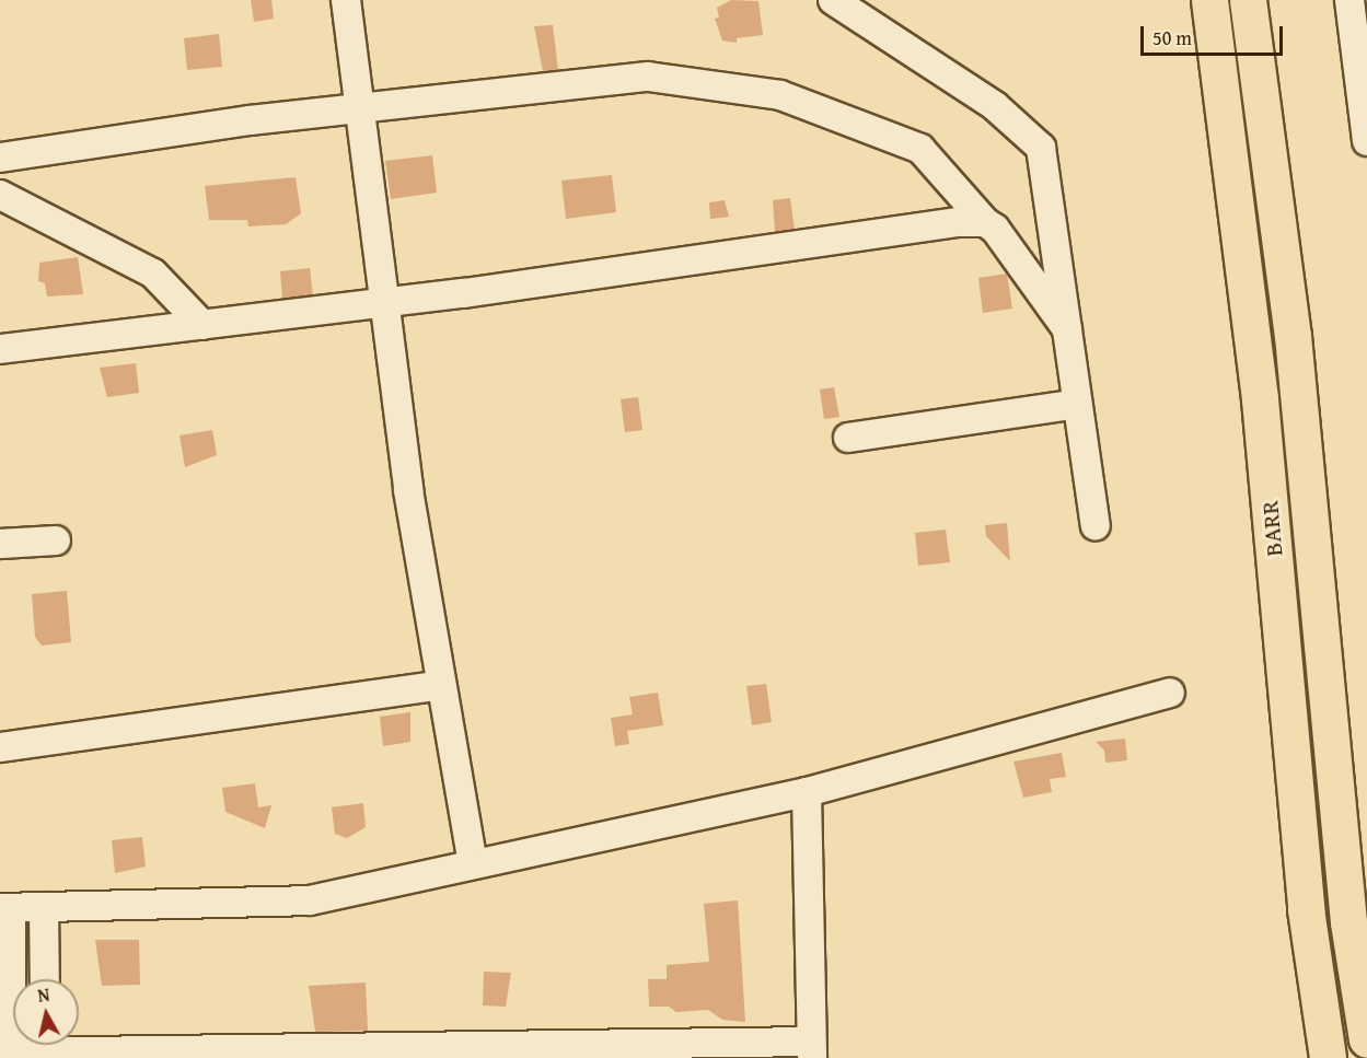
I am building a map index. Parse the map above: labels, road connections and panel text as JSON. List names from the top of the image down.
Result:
{
  "streets": {
    "highway": ["BARR"]
  },
  "scale_bar": "50 m",
  "north": "top"
}
